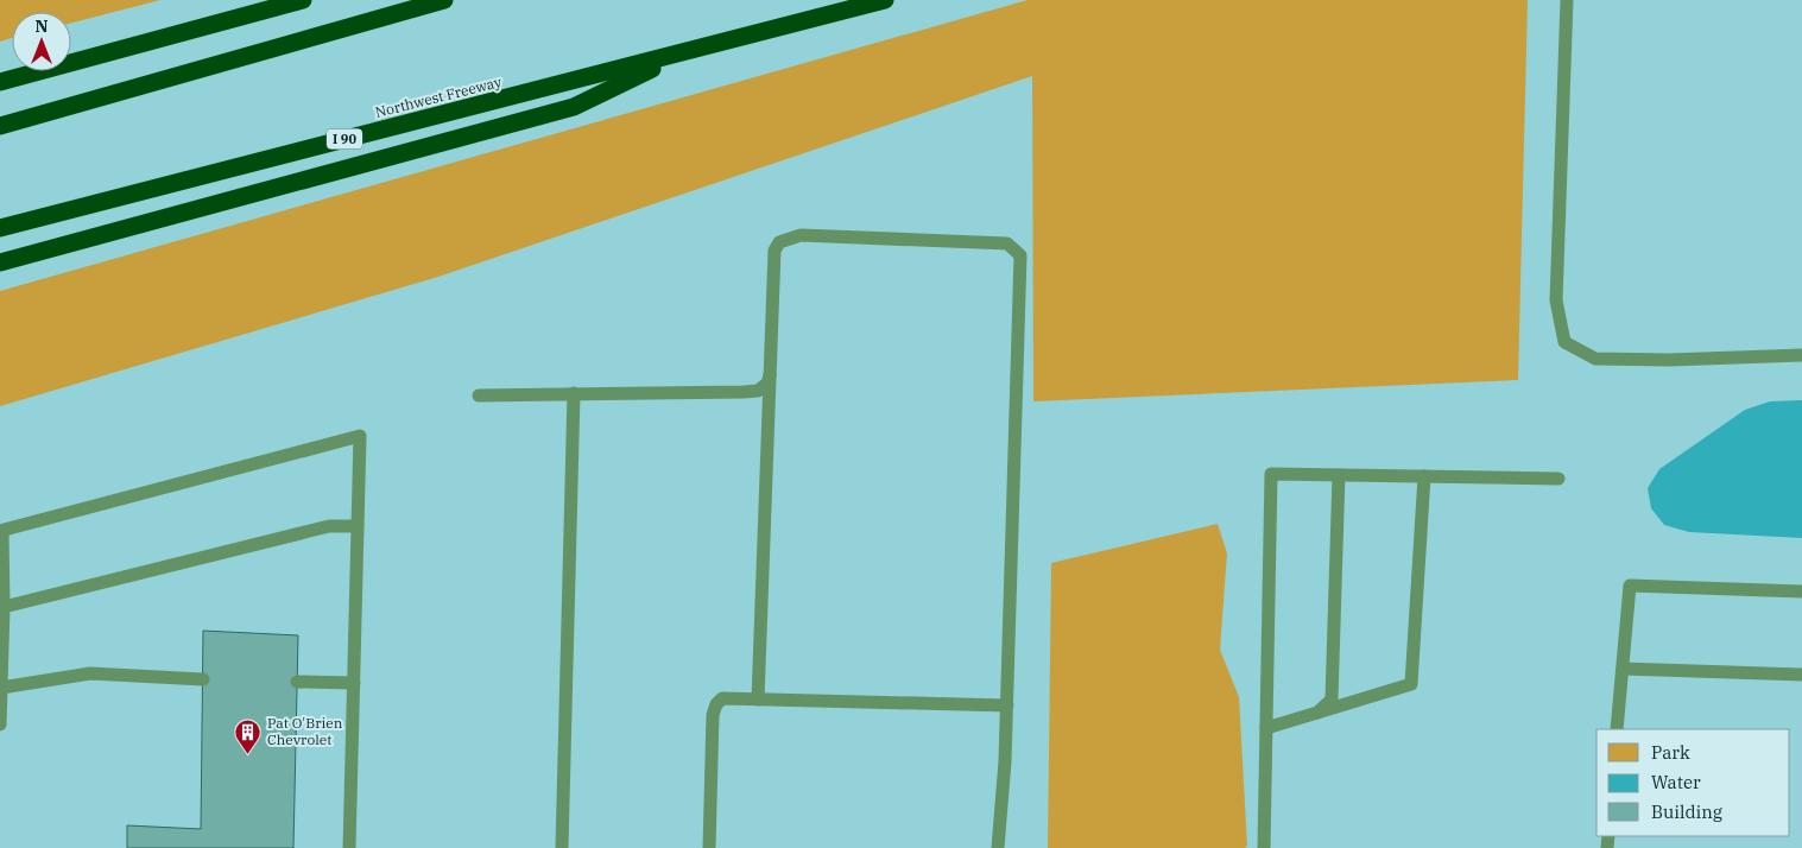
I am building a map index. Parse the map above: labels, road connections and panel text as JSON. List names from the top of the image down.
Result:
{
  "streets": {
    "highway": ["Northwest Freeway", "I 90"]
  },
  "places": {
    "building": ["Pat O'Brien Chevrolet"]
  },
  "legend": ["Park", "Water", "Building"],
  "north": "top"
}
